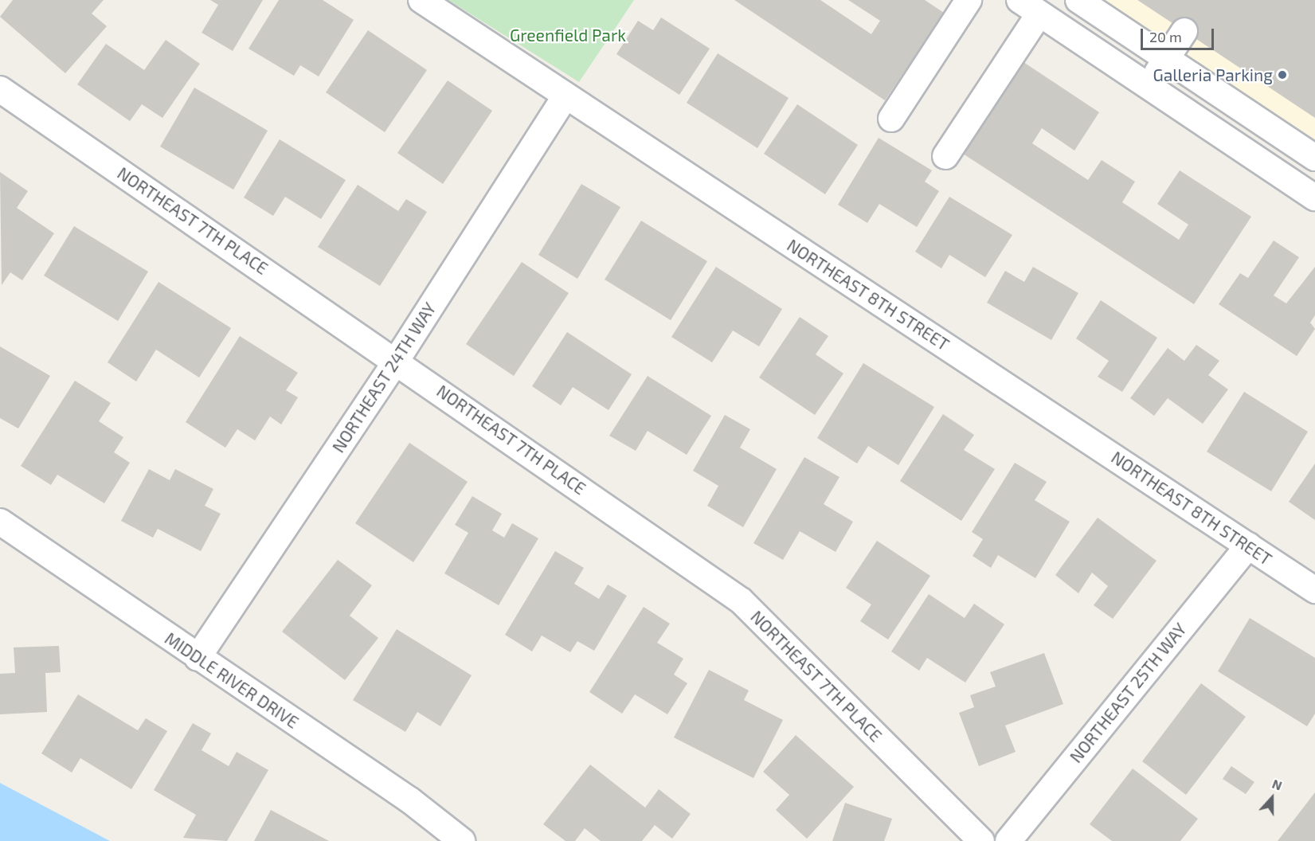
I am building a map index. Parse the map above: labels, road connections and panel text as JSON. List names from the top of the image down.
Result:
{
  "streets": {
    "street": [
      "NORTHEAST 7TH PLACE",
      "NORTHEAST 8TH STREET",
      "NORTHEAST 24TH WAY",
      "MIDDLE RIVER DRIVE",
      "NORTHEAST 25TH WAY"
    ]
  },
  "crossings": [
    ["NORTHEAST 7TH PLACE", "NORTHEAST 24TH WAY"],
    ["NORTHEAST 8TH STREET", "NORTHEAST 24TH WAY"],
    ["NORTHEAST 8TH STREET", "NORTHEAST 25TH WAY"],
    ["NORTHEAST 24TH WAY", "MIDDLE RIVER DRIVE"]
  ],
  "parks": ["Greenfield Park"],
  "places": ["Galleria Parking"],
  "scale_bar": "20 m",
  "north": "top"
}
